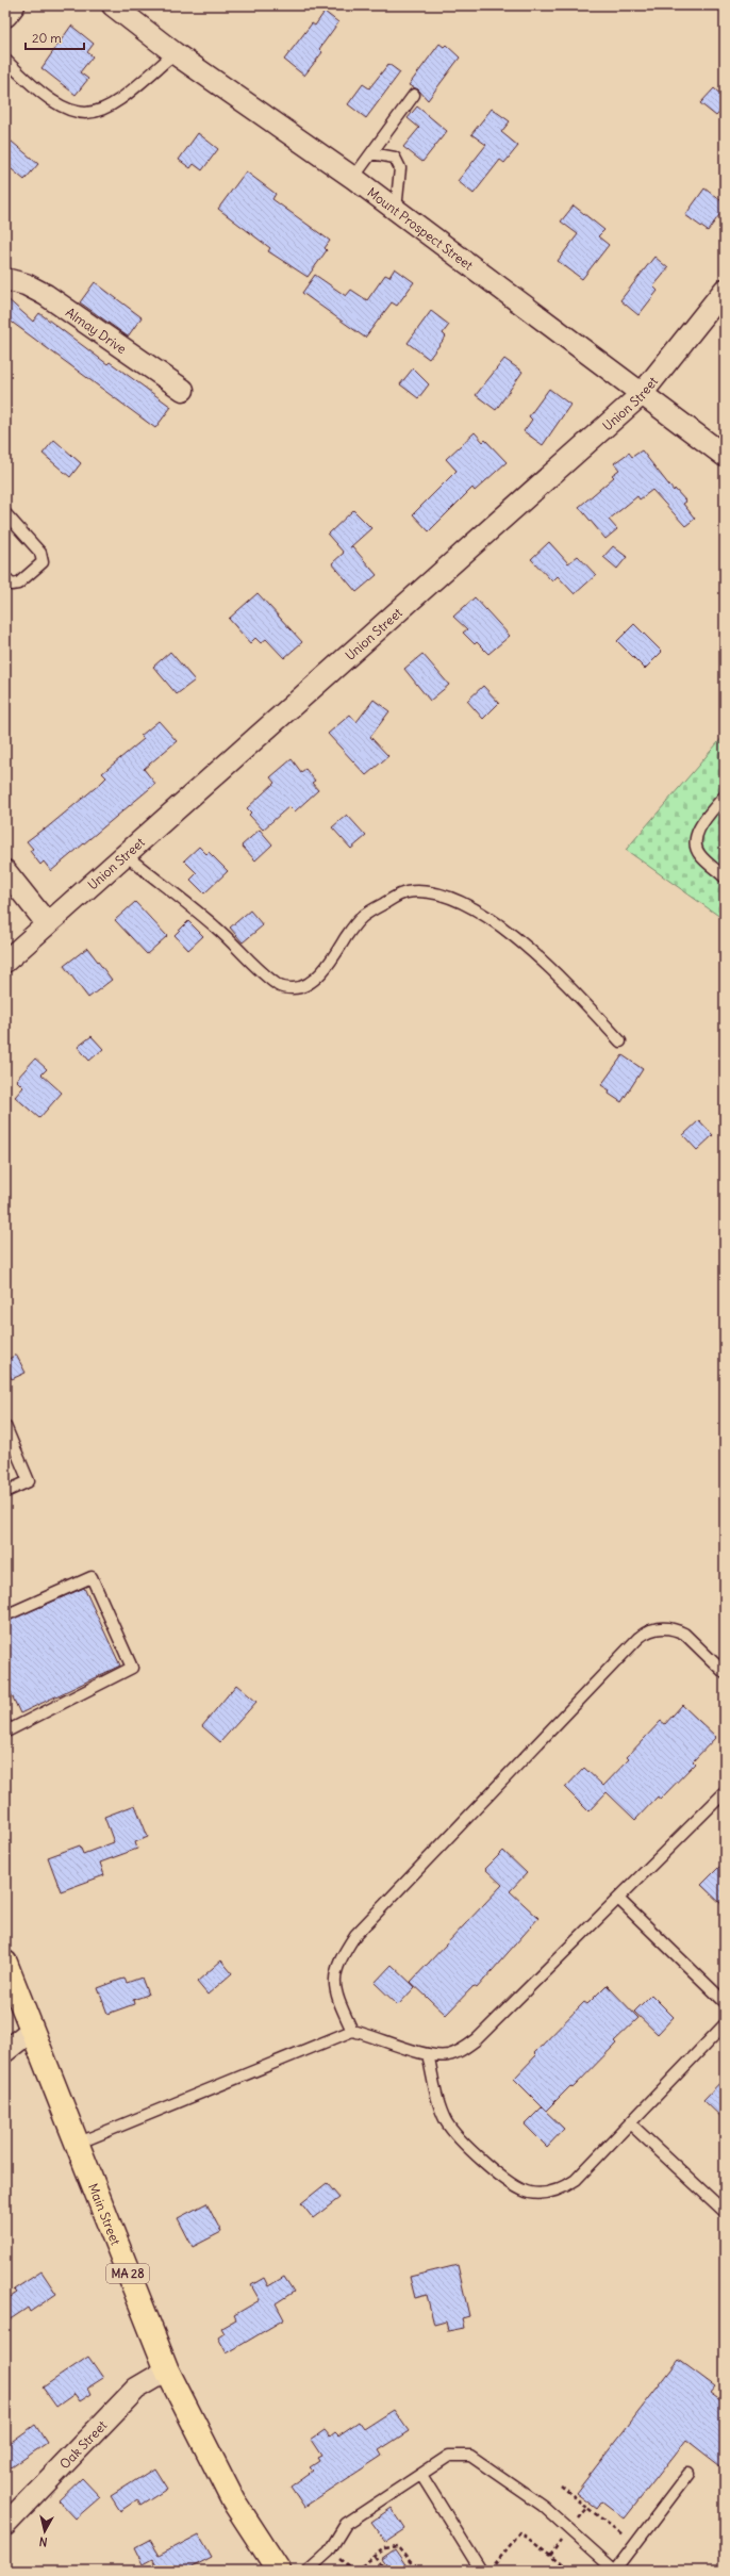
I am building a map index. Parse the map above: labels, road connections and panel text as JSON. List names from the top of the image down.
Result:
{
  "streets": {
    "main road": ["Main Street", "MA 28"],
    "street": [
      "Mount Prospect Street",
      "Almay Drive",
      "Union Street",
      "Oak Street"
    ]
  },
  "crossings": [
    ["Mount Prospect Street", "Union Street"],
    ["Main Street", "Oak Street"]
  ],
  "scale_bar": "20 m",
  "north": "bottom"
}
